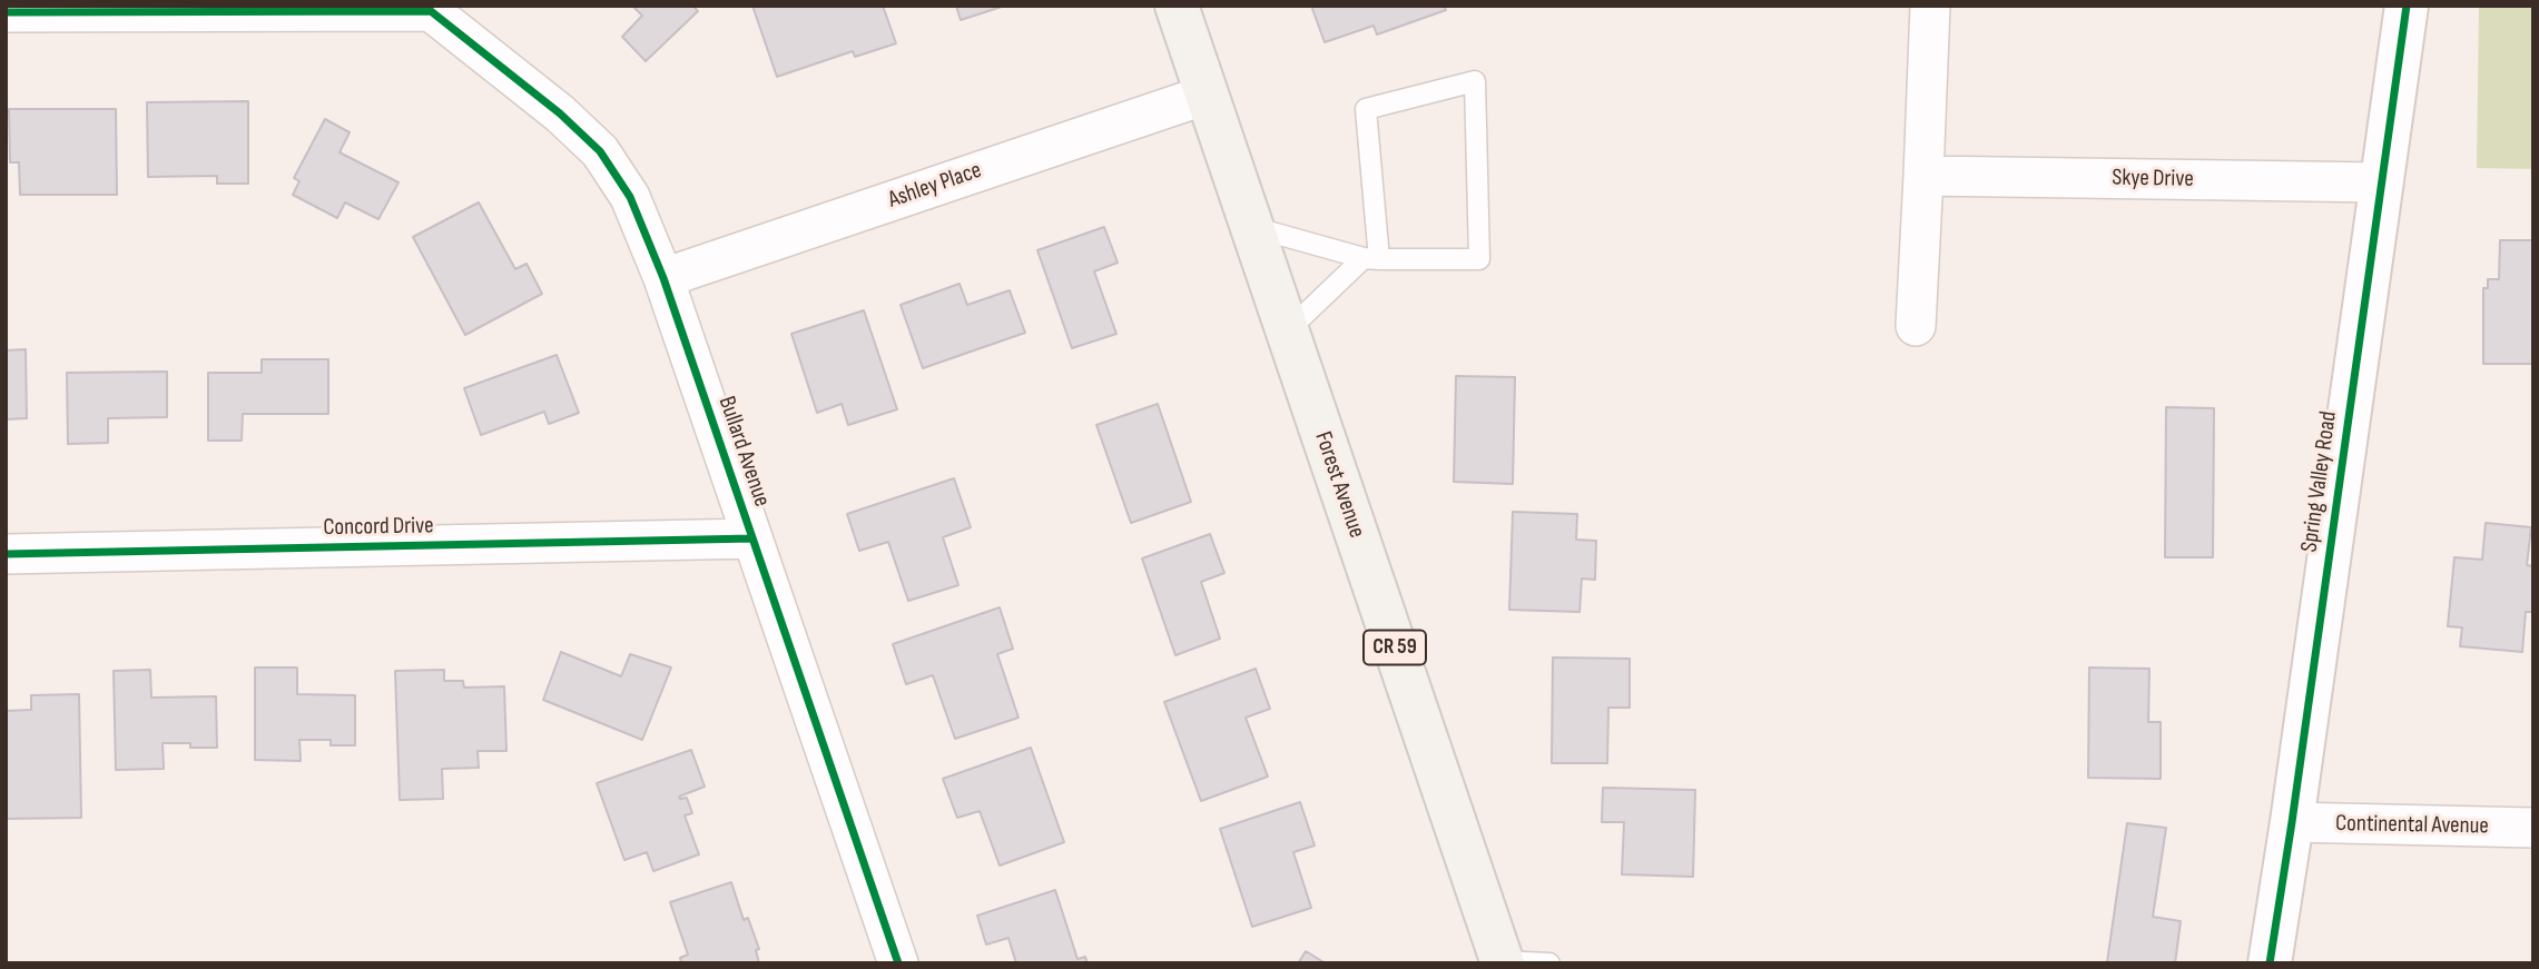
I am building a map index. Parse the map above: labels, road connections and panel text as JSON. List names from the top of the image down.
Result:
{
  "streets": {
    "main road": ["Forest Avenue", "CR 59"],
    "street": [
      "Skye Drive",
      "Ashley Place",
      "Bullard Avenue",
      "Spring Valley Road",
      "Concord Drive",
      "Continental Avenue"
    ]
  },
  "crossings": [
    ["Skye Drive", "Spring Valley Road"],
    ["Ashley Place", "Bullard Avenue"],
    ["Ashley Place", "Forest Avenue"],
    ["Bullard Avenue", "Concord Drive"],
    ["Spring Valley Road", "Continental Avenue"]
  ]
}
